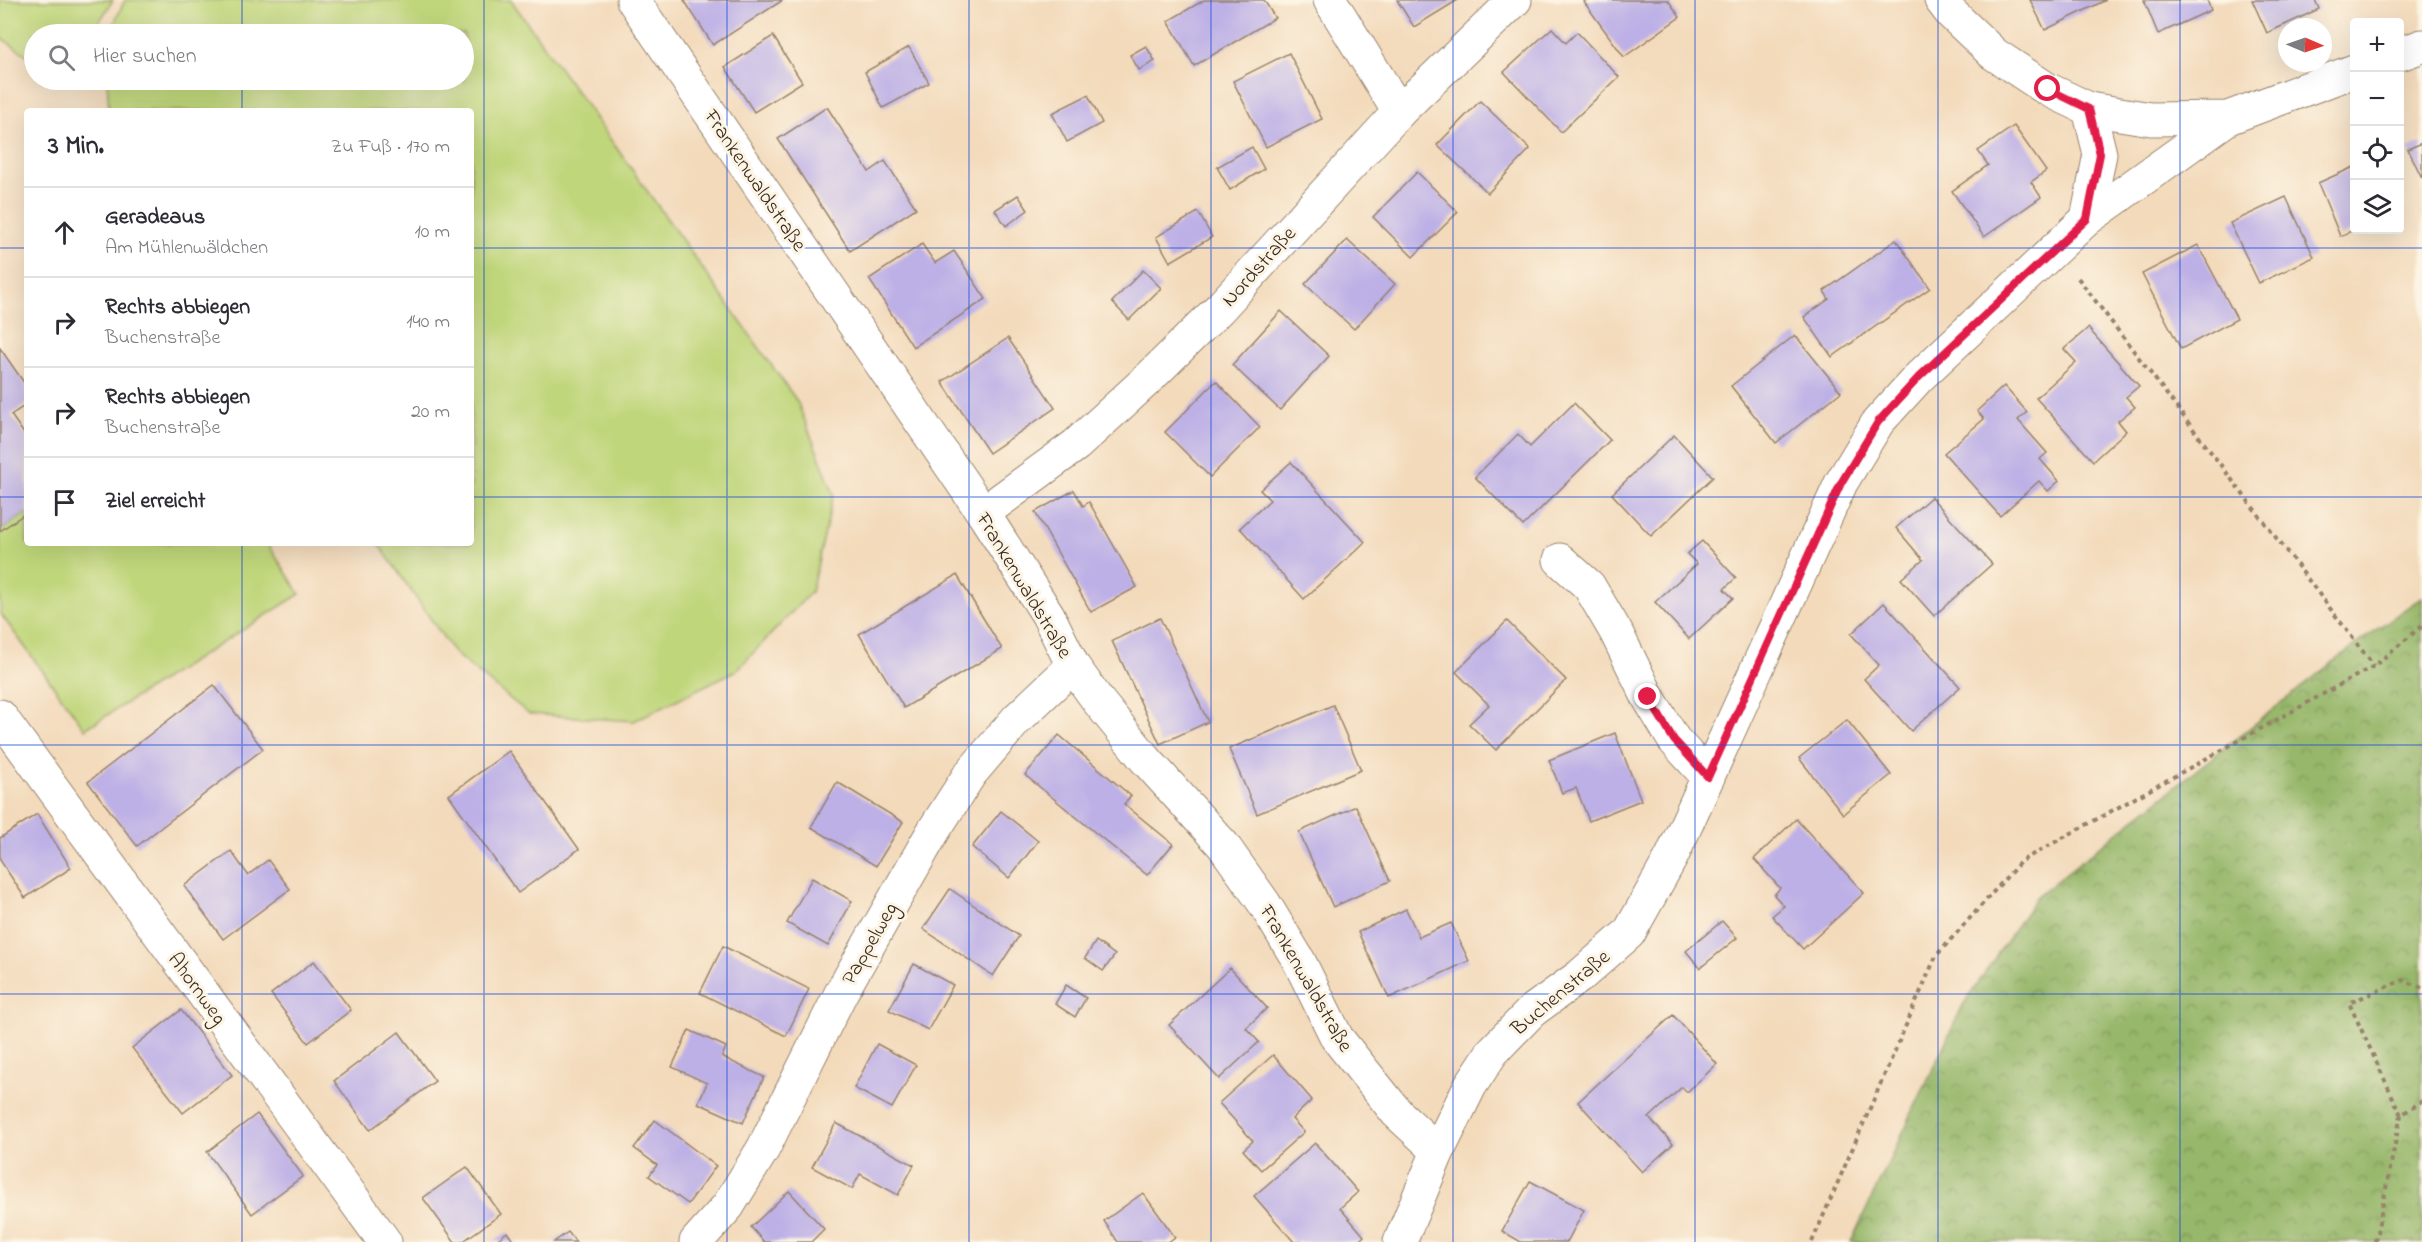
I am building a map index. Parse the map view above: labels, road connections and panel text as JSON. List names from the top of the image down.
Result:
{
  "streets": {
    "street": [
      "Frankenwaldstraße",
      "Nordstraße",
      "Pappelweg",
      "Ahornweg",
      "Buchenstraße"
    ]
  },
  "crossings": [
    ["Frankenwaldstraße", "Nordstraße"],
    ["Frankenwaldstraße", "Pappelweg"],
    ["Frankenwaldstraße", "Buchenstraße"]
  ],
  "north": "right",
  "page": {
    "map_buttons": ["+", "−"],
    "search": "Hier suchen",
    "heading": ["3 Min.", "Zu Fuß · 170 m"],
    "list": [
      ["Geradeaus", "Am Mühlenwäldchen", "10 m"],
      ["Rechts abbiegen", "Buchenstraße", "140 m"],
      ["Rechts abbiegen", "Buchenstraße", "20 m"],
      "Ziel erreicht"
    ]
  }
}
